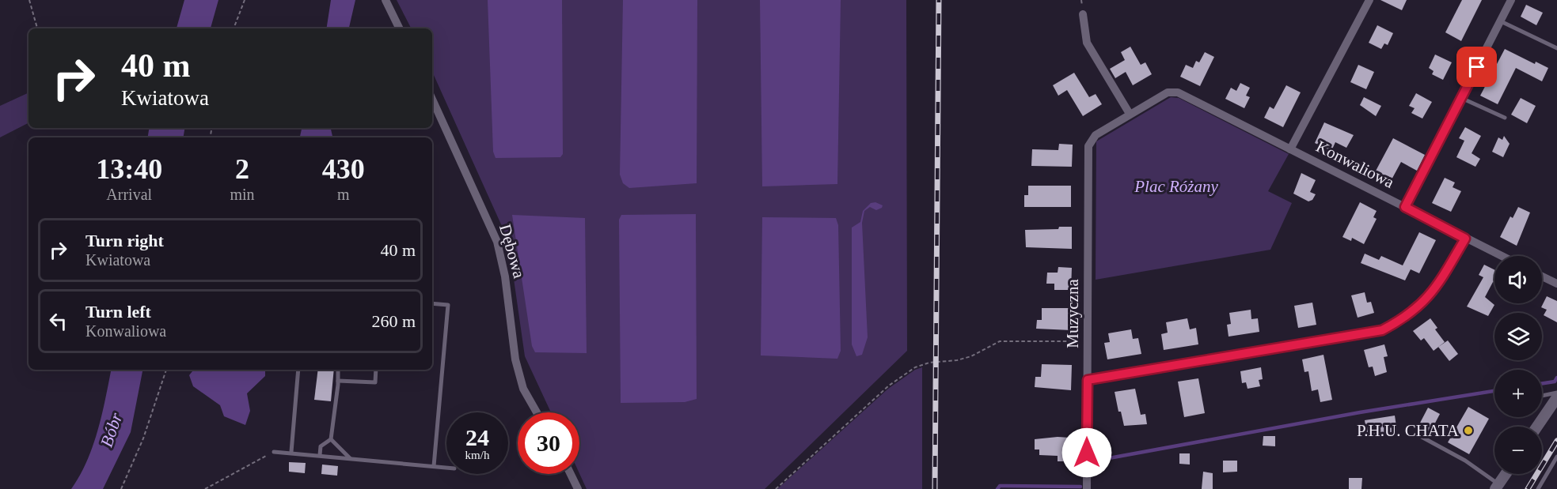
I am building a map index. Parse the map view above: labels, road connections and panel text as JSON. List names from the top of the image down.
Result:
{
  "streets": {
    "street": ["Konwaliowa", "Dębowa", "Muzyczna"]
  },
  "crossings": [
    ["Konwaliowa", "Muzyczna"]
  ],
  "water": ["Bóbr"],
  "parks": ["Plac Różany"],
  "places": ["P.H.U. CHATA"],
  "page": {
    "turn": ["40 m", "Kwiatowa"],
    "eta": [
      "13:40",
      "Arrival",
      "2",
      "min",
      "430",
      "m"
    ],
    "list": [
      {
        "name": "Turn right",
        "note": "Kwiatowa",
        "value": "40 m"
      },
      {
        "name": "Turn left",
        "note": "Konwaliowa",
        "value": "260 m"
      }
    ],
    "map_buttons": ["+", "−"],
    "speed": "24 km/h",
    "limit": "30"
  }
}
